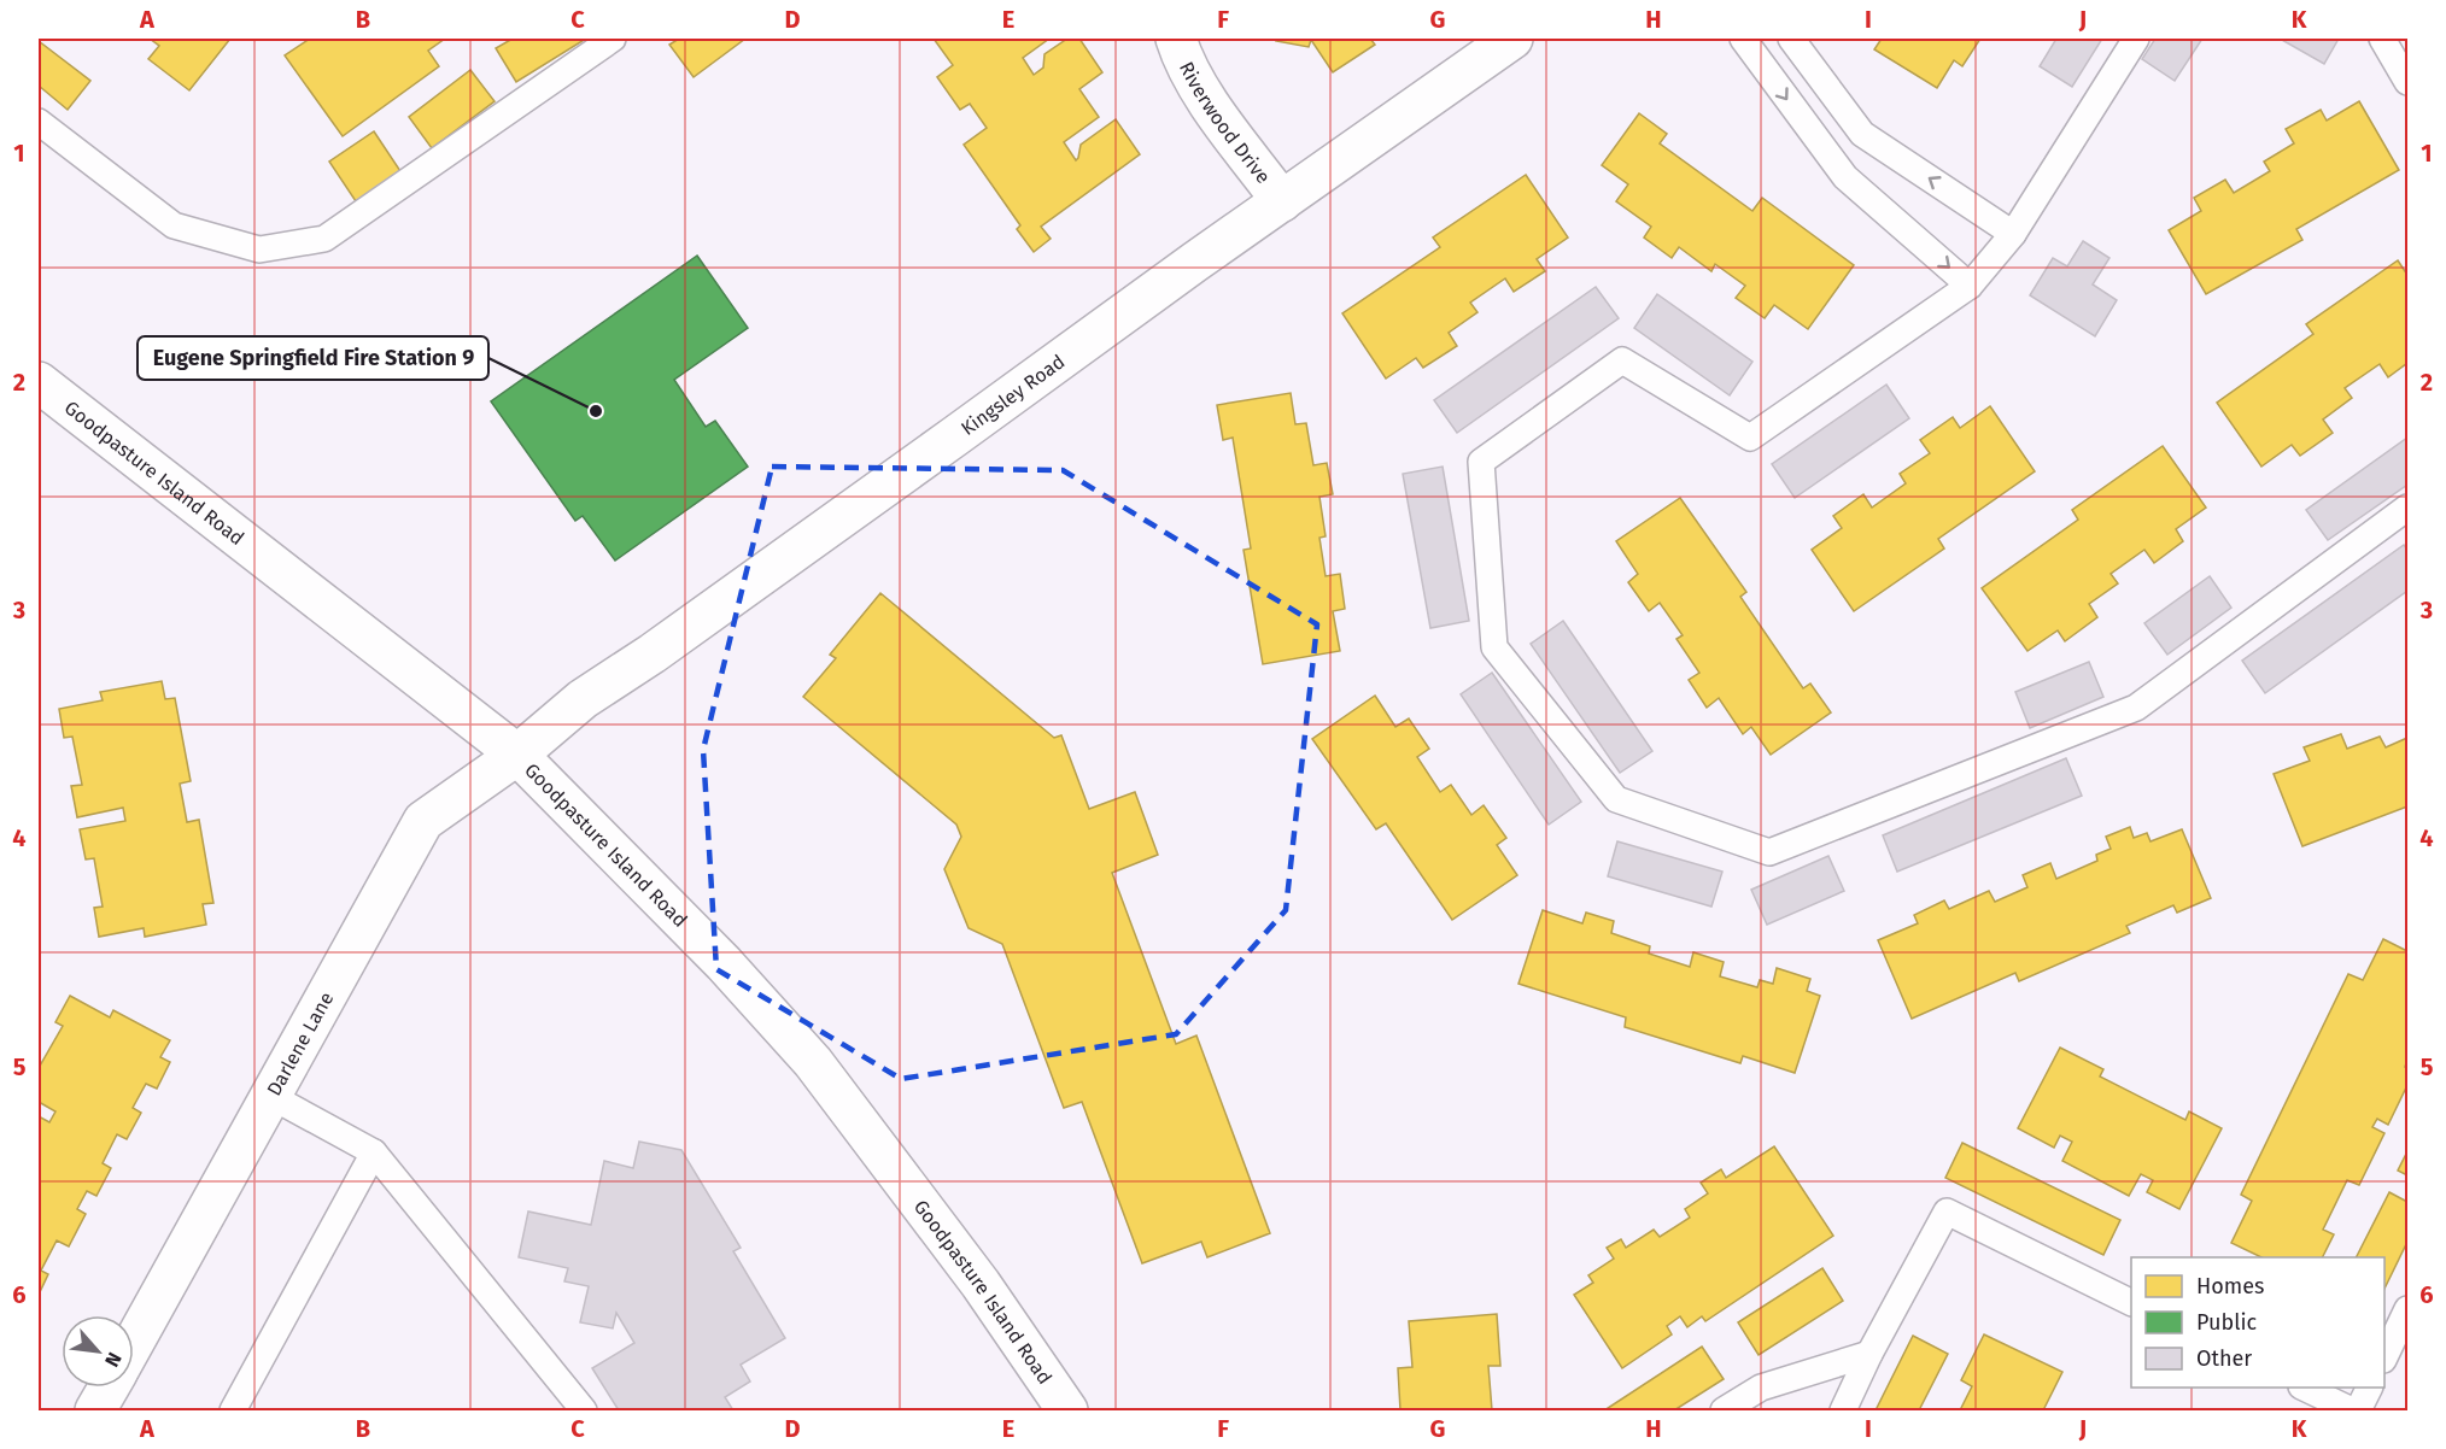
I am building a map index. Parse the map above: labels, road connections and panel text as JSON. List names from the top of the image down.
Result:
{
  "streets": {
    "street": [
      "Riverwood Drive",
      "Kingsley Road",
      "Goodpasture Island Road",
      "Darlene Lane"
    ]
  },
  "crossings": [
    ["Riverwood Drive", "Kingsley Road"],
    ["Kingsley Road", "Goodpasture Island Road"],
    ["Kingsley Road", "Darlene Lane"],
    ["Goodpasture Island Road", "Darlene Lane"]
  ],
  "places": ["Eugene Springfield Fire Station 9"],
  "legend": ["Homes", "Public", "Other"],
  "north": "bottom right",
  "grid": {
    "columns": [
      "A",
      "B",
      "C",
      "D",
      "E",
      "F",
      "G",
      "H",
      "I",
      "J",
      "K"
    ],
    "rows": [
      "1",
      "2",
      "3",
      "4",
      "5",
      "6"
    ]
  }
}
